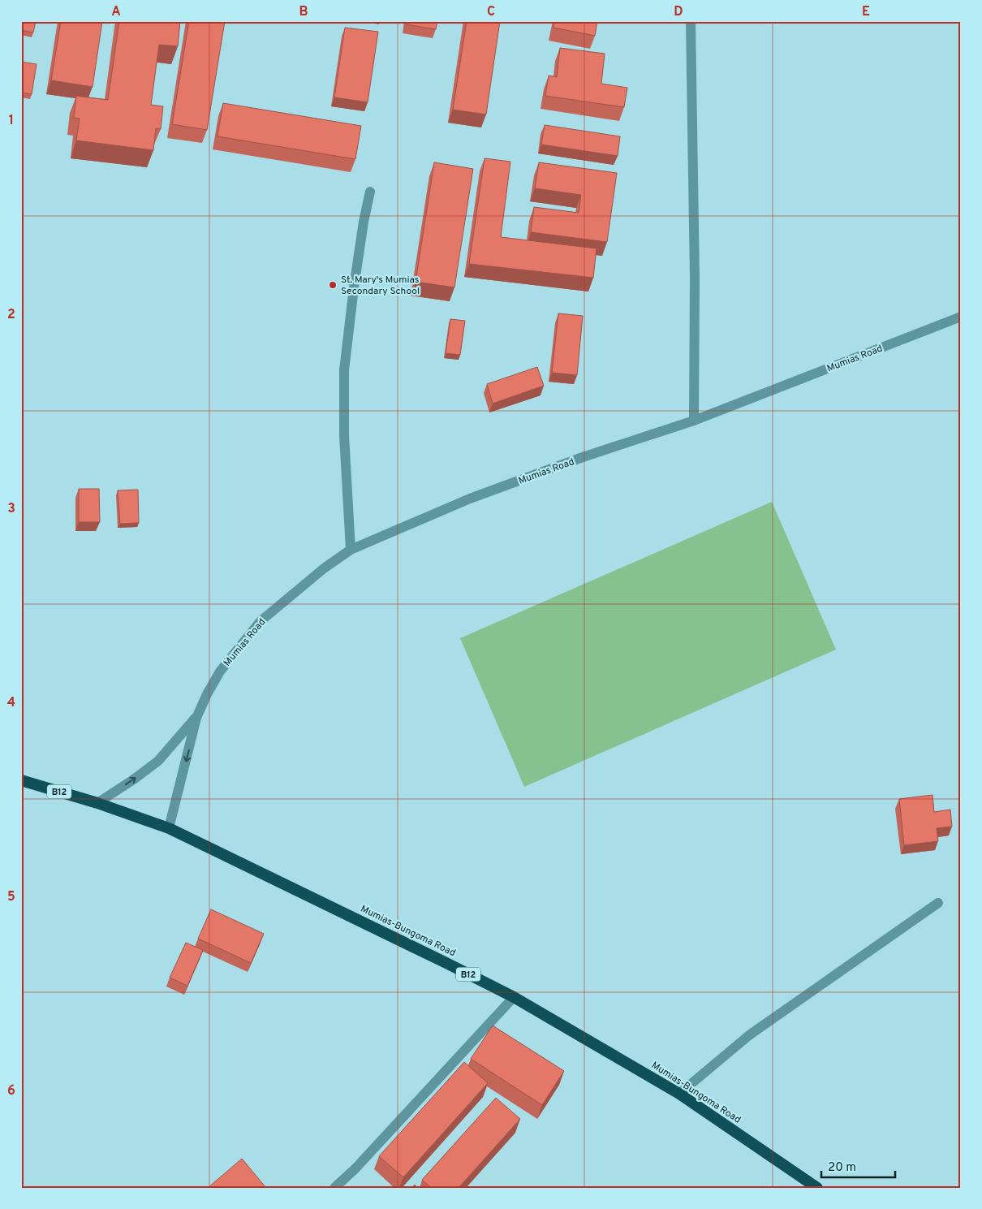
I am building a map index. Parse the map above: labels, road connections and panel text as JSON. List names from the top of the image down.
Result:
{
  "streets": {
    "highway": ["B12", "Mumias-Bungoma Road"],
    "street": ["Mumias Road"]
  },
  "crossings": [
    ["Mumias Road", "B12"],
    ["Mumias Road", "Mumias-Bungoma Road"],
    ["B12", "Mumias-Bungoma Road"]
  ],
  "places": ["St. Mary's Mumias Secondary School"],
  "scale_bar": "20 m",
  "grid": {
    "columns": [
      "A",
      "B",
      "C",
      "D",
      "E"
    ],
    "rows": [
      "1",
      "2",
      "3",
      "4",
      "5",
      "6"
    ]
  }
}
